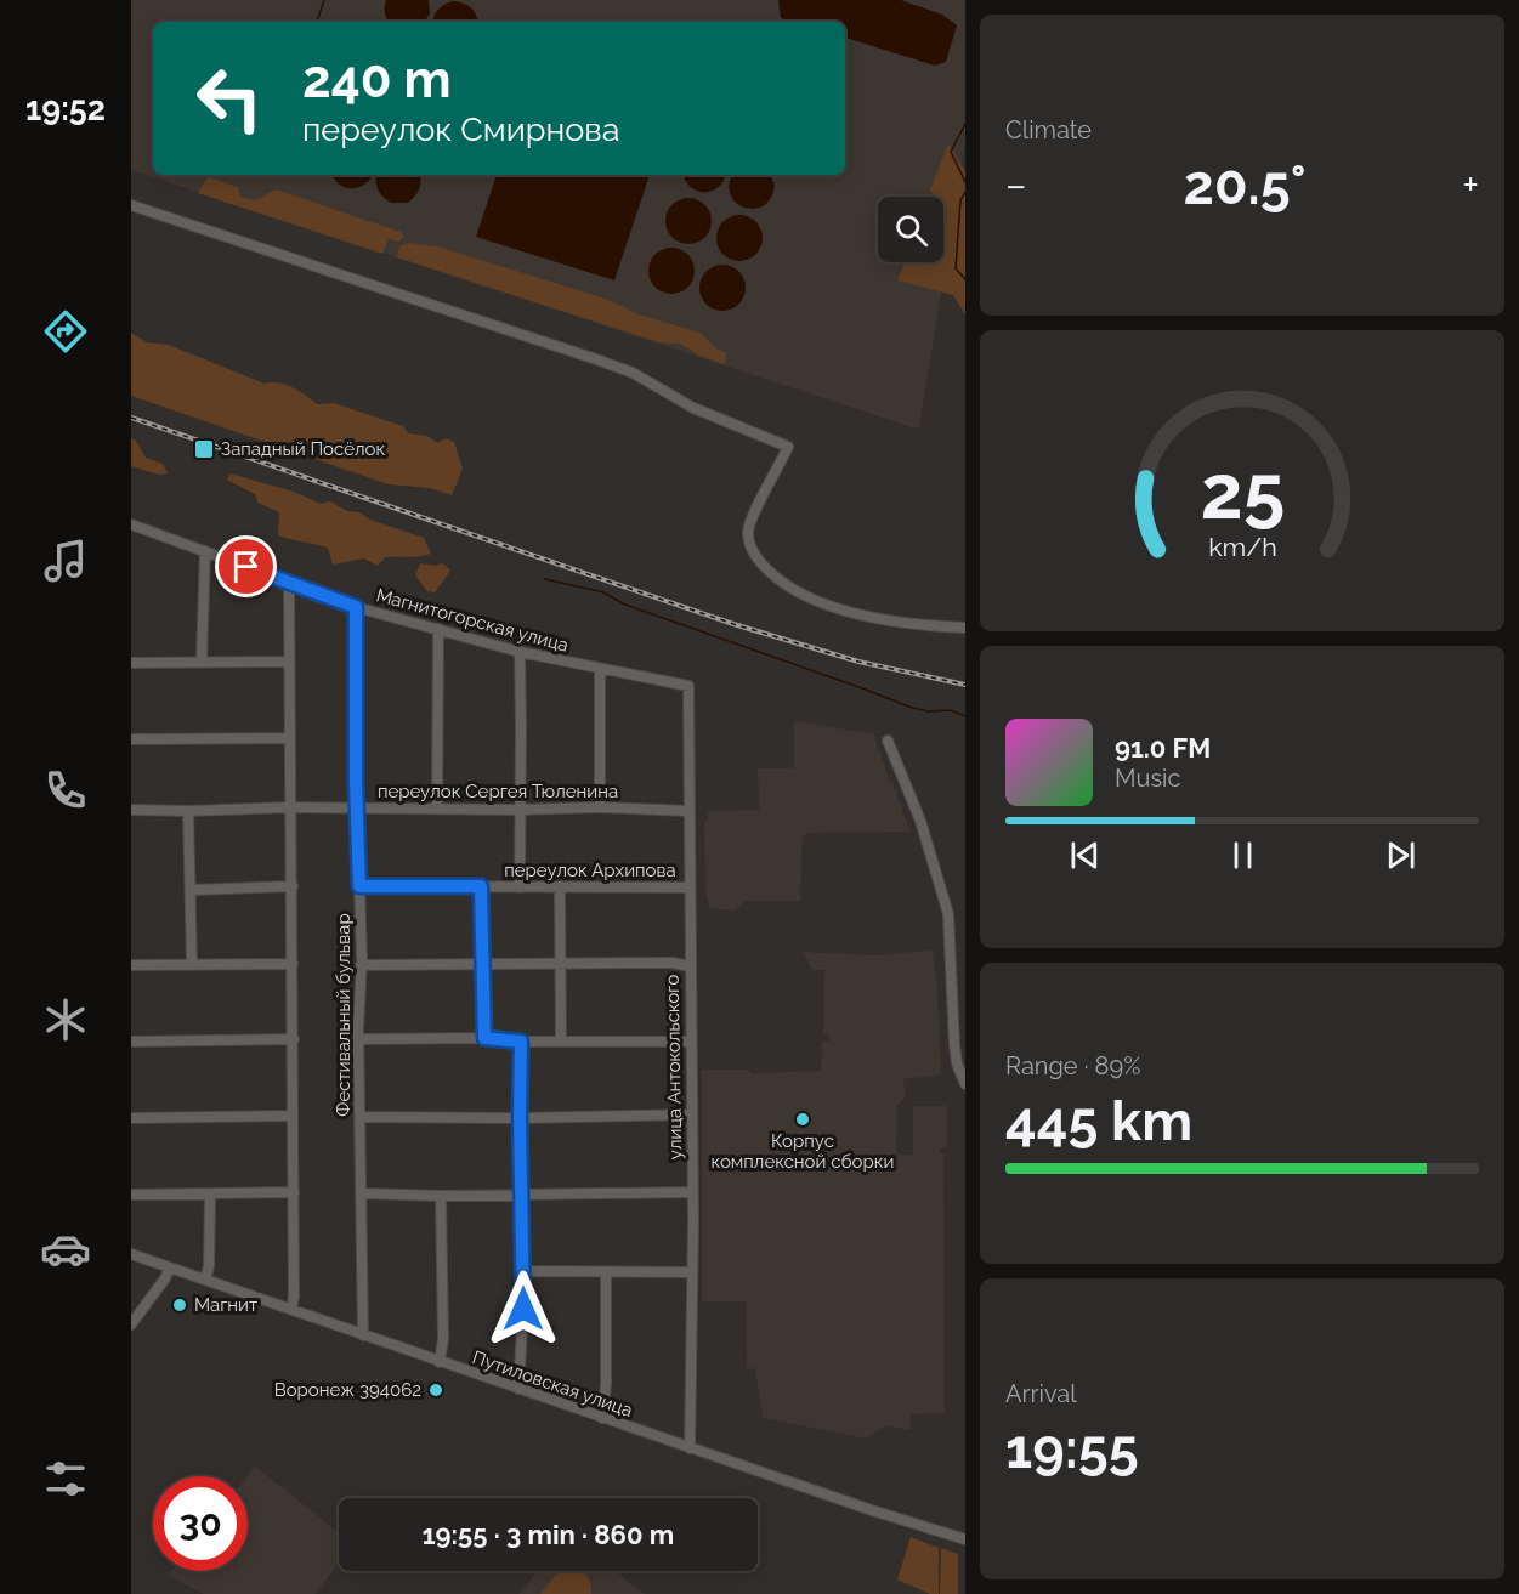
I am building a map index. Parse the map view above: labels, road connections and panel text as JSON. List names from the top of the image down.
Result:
{
  "streets": {
    "street": [
      "Магнитогорская улица",
      "переулок Сергея Тюленина",
      "переулок Архипова",
      "Фестивальный бульвар",
      "улица Антокольского",
      "Путиловская улица"
    ]
  },
  "crossings": [
    ["Магнитогорская улица", "Фестивальный бульвар"],
    ["Магнитогорская улица", "улица Антокольского"],
    ["переулок Сергея Тюленина", "Фестивальный бульвар"],
    ["переулок Сергея Тюленина", "улица Антокольского"],
    ["переулок Архипова", "Фестивальный бульвар"],
    ["переулок Архипова", "улица Антокольского"],
    ["Фестивальный бульвар", "Путиловская улица"],
    ["улица Антокольского", "Путиловская улица"]
  ],
  "places": {
    "transit": ["Западный Посёлок"],
    "other": ["Корпус комплексной сборки", "Магнит", "Воронеж 394062"]
  },
  "page": {
    "tabs": "19:52",
    "tile": [
      "Climate",
      ["Range · 89%", "445 km"],
      ["Arrival", "19:55"]
    ],
    "turn": ["240 m", "переулок Смирнова"],
    "heat": ["−", "20.5°", "+"],
    "song": ["91.0 FM", "Music"],
    "limit": "30",
    "trip": "19:55 · 3 min · 860 m",
    "gauge": ["25", "km/h"]
  }
}
